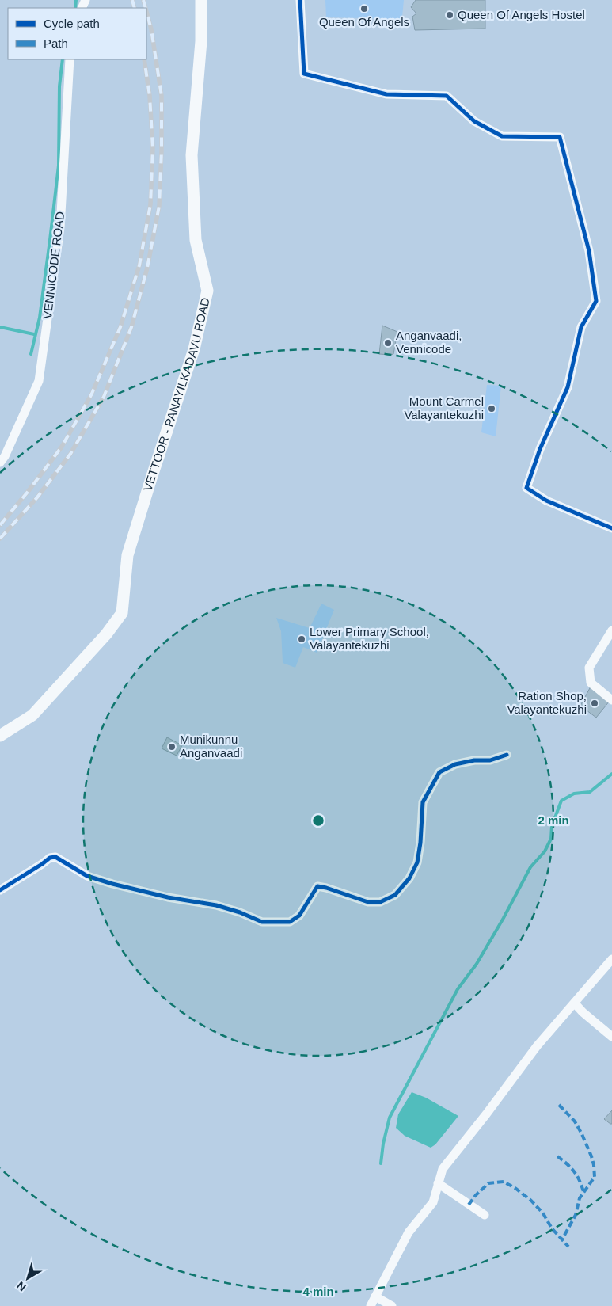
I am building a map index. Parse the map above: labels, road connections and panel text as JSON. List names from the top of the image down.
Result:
{
  "streets": {
    "main road": ["VETTOOR - PANAYILKADAVU ROAD"],
    "street": ["VENNICODE ROAD"]
  },
  "places": [
    "Queen Of Angels",
    "Queen Of Angels Hostel",
    "Anganvaadi, Vennicode",
    "Mount Carmel Valayantekuzhi",
    "Lower Primary School, Valayantekuzhi",
    "Ration Shop, Valayantekuzhi",
    "Munikunnu Anganvaadi"
  ],
  "legend": ["Cycle path", "Path"],
  "north": "bottom left",
  "rings": ["2 min", "4 min"]
}
